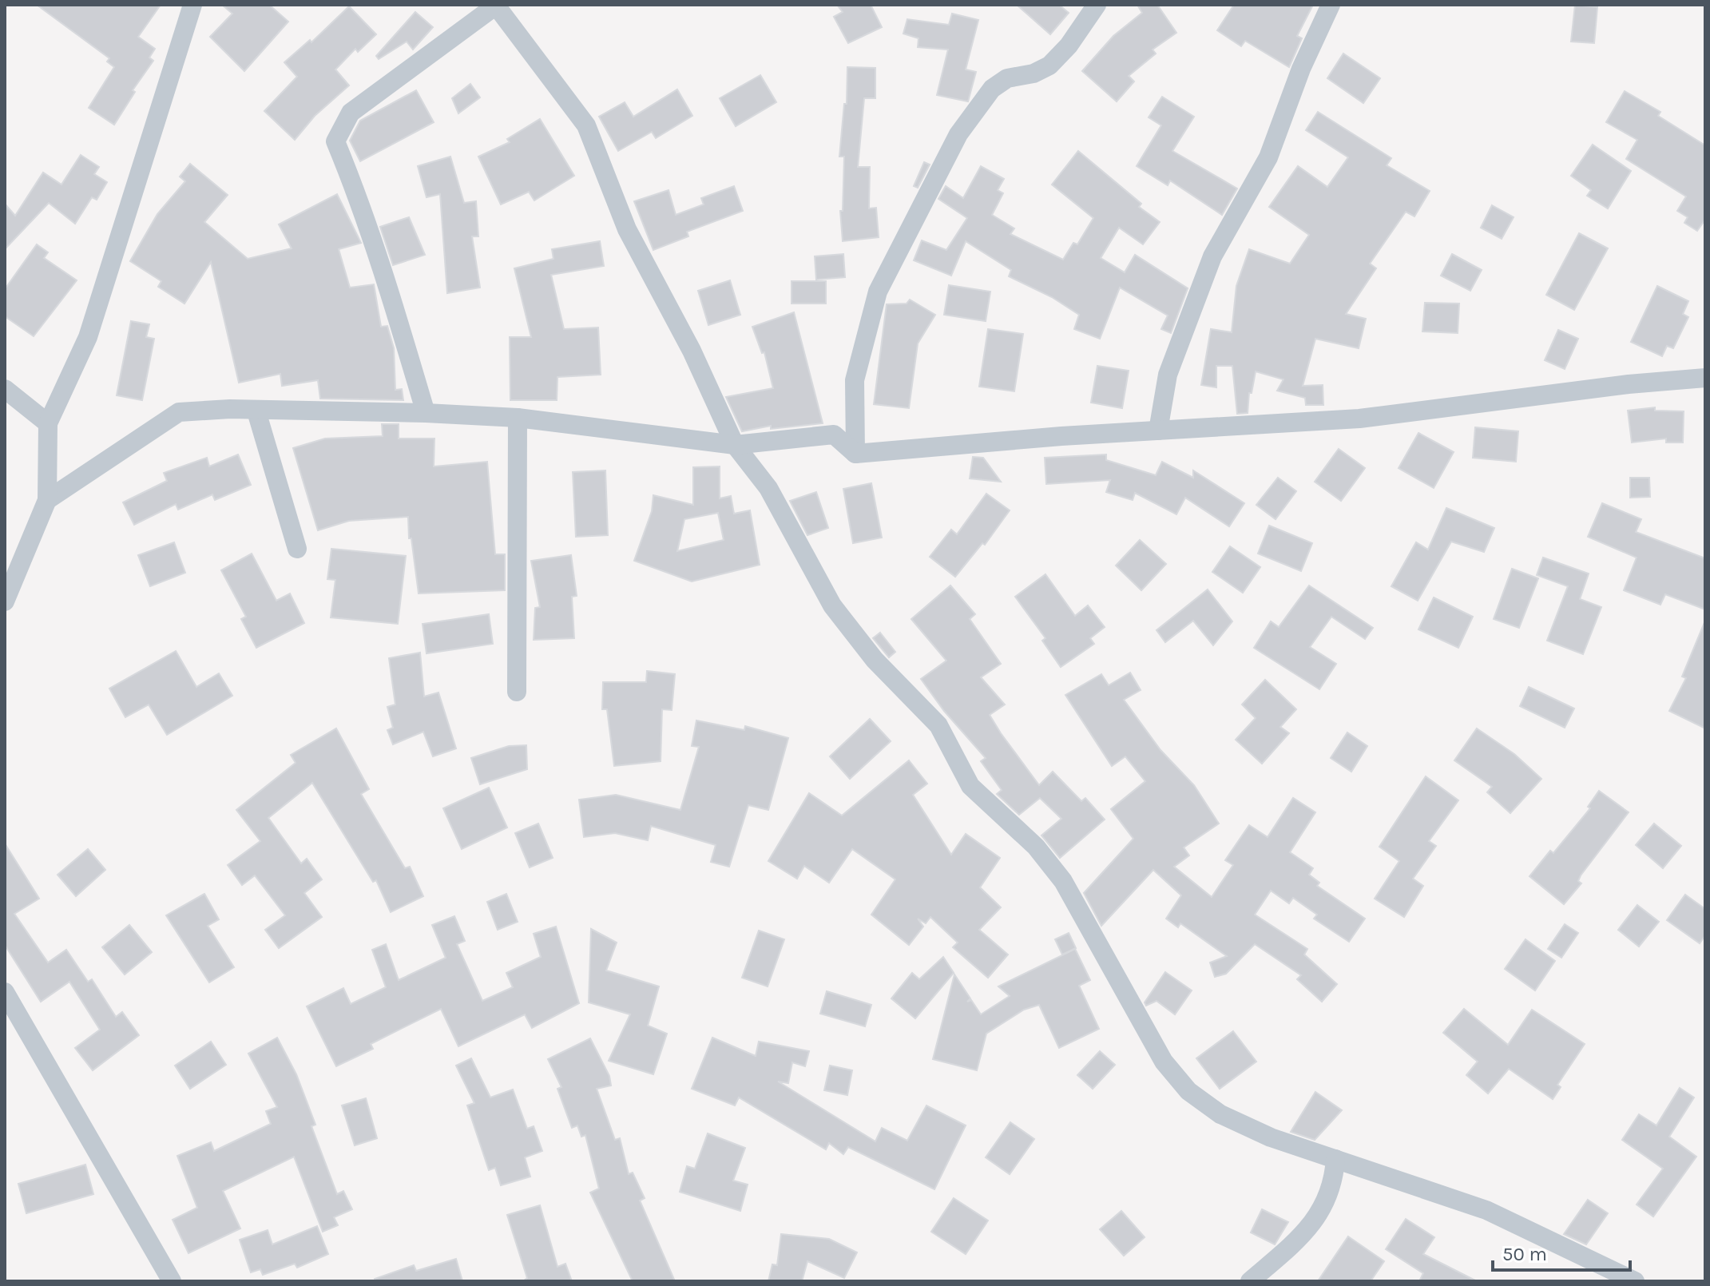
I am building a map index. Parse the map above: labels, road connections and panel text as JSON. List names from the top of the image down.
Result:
{
  "scale_bar": "50 m"
}
